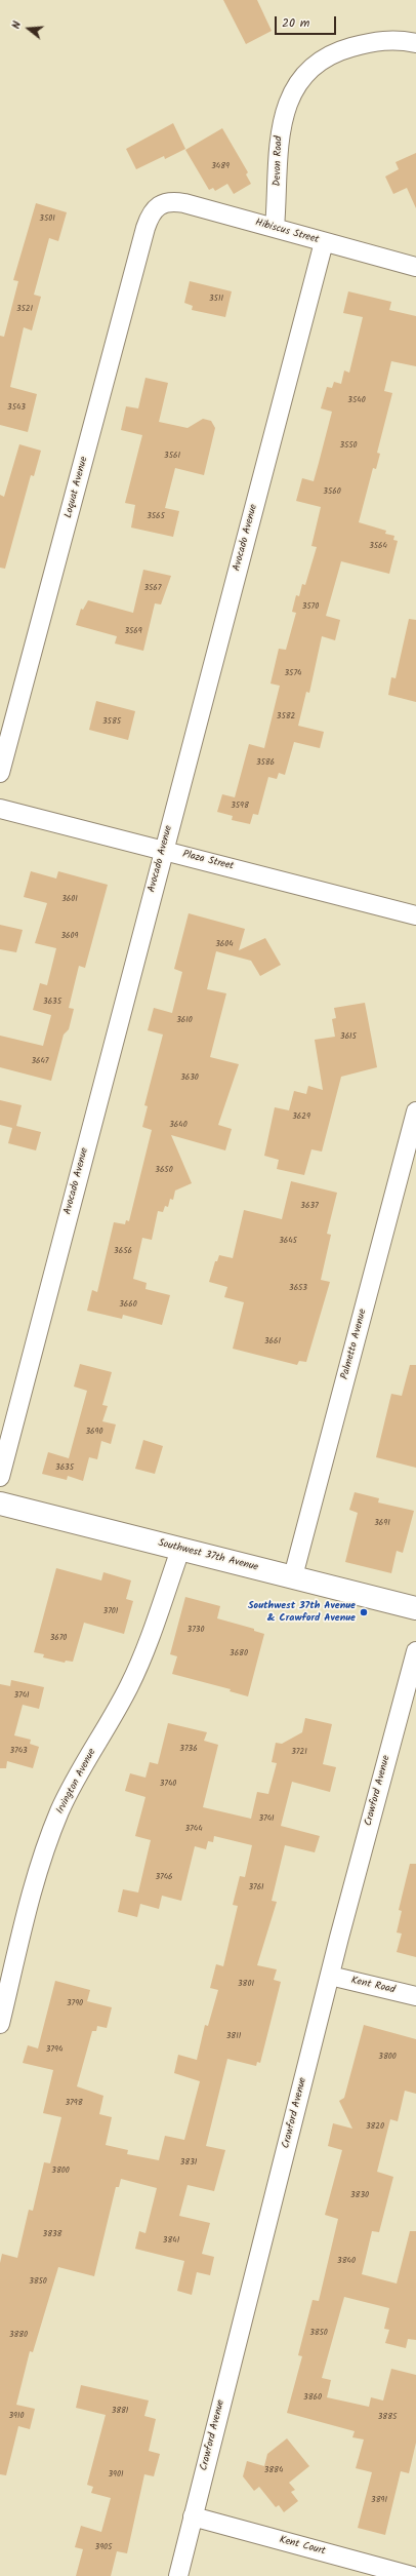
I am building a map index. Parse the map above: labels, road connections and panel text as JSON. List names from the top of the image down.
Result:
{
  "streets": {
    "main road": ["Southwest 37th Avenue"],
    "street": [
      "Devon Road",
      "Hibiscus Street",
      "Loquat Avenue",
      "Avocado Avenue",
      "Plaza Street",
      "Palmetto Avenue",
      "Irvington Avenue",
      "Crawford Avenue",
      "Kent Road",
      "Kent Court"
    ]
  },
  "crossings": [
    ["Devon Road", "Hibiscus Street"],
    ["Hibiscus Street", "Loquat Avenue"],
    ["Hibiscus Street", "Avocado Avenue"],
    ["Avocado Avenue", "Plaza Street"],
    ["Palmetto Avenue", "Southwest 37th Avenue"],
    ["Southwest 37th Avenue", "Irvington Avenue"],
    ["Crawford Avenue", "Kent Road"],
    ["Crawford Avenue", "Kent Court"]
  ],
  "places": ["Southwest 37th Avenue & Crawford Avenue"],
  "house_numbers": [
    "3489",
    "3501",
    "3511",
    "3521",
    "3540",
    "3543",
    "3550",
    "3561",
    "3560",
    "3565",
    "3564",
    "3567",
    "3570",
    "3569",
    "3574",
    "3582",
    "3585",
    "3586",
    "3598",
    "3601",
    "3609",
    "3604",
    "3635",
    "3610",
    "3615",
    "3647",
    "3630",
    "3629",
    "3640",
    "3650",
    "3637",
    "3645",
    "3656",
    "3653",
    "3660",
    "3661",
    "3690",
    "3635",
    "3691",
    "3701",
    "3730",
    "3670",
    "3680",
    "3741",
    "3736",
    "3743",
    "3721",
    "3740",
    "3741",
    "3744",
    "3746",
    "3761",
    "3801",
    "3790",
    "3811",
    "3794",
    "3800",
    "3798",
    "3820",
    "3831",
    "3800",
    "3830",
    "3838",
    "3841",
    "3840",
    "3850",
    "3850",
    "3880",
    "3860",
    "3881",
    "3910",
    "3885",
    "3884",
    "3901",
    "3891",
    "3905"
  ],
  "scale_bar": "20 m",
  "north": "left"
}
